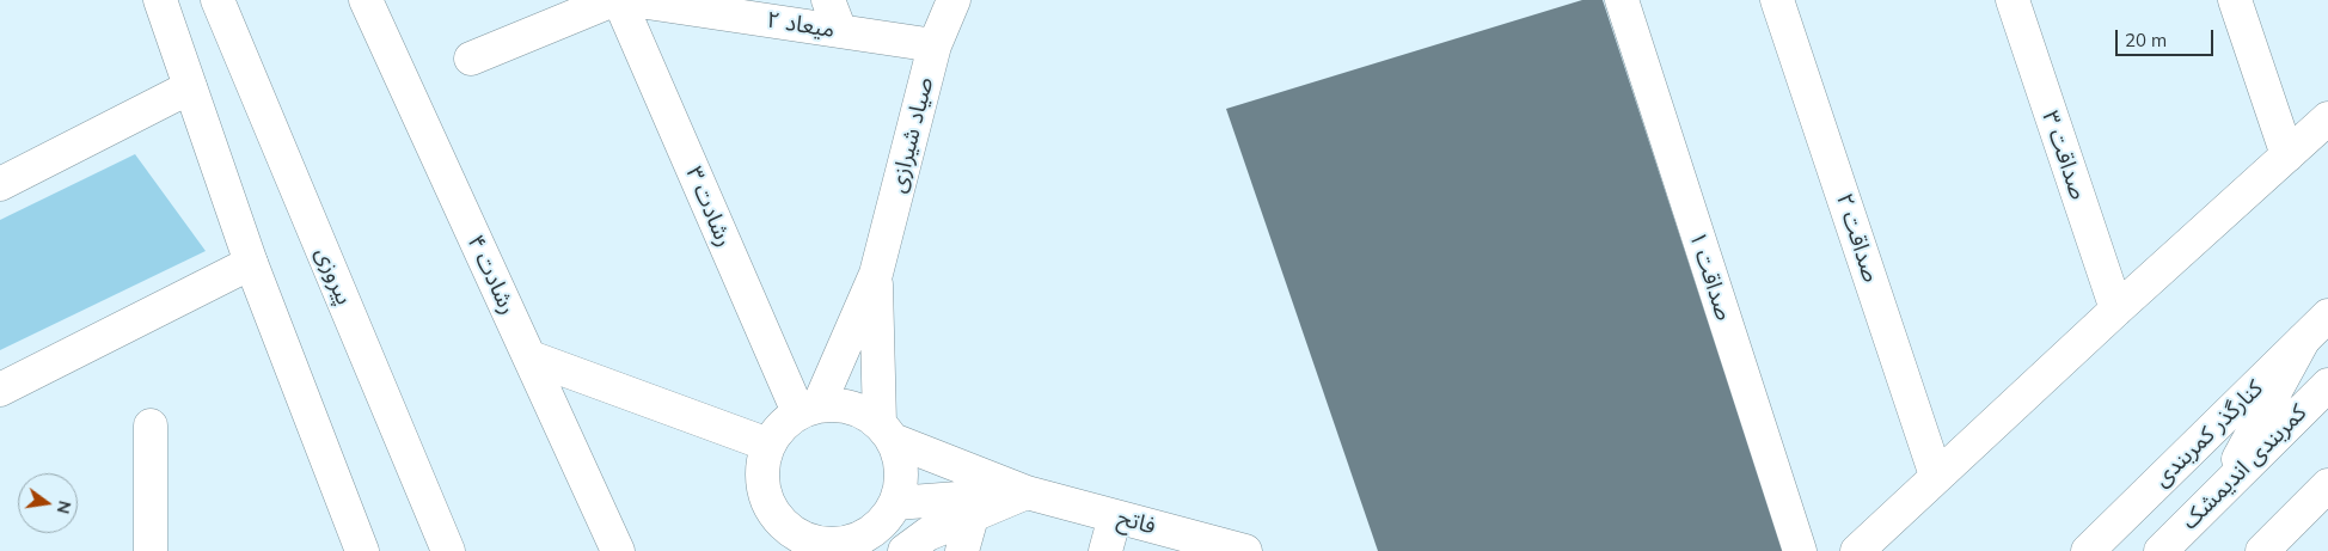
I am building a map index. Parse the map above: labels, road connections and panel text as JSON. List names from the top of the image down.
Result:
{
  "streets": {
    "street": [
      "میعاد ۲",
      "صیاد شیرازی",
      "صداقت ۳",
      "رشادت ۳",
      "صداقت ۲",
      "رشادت ۴",
      "پیروزی",
      "صداقت ۱",
      "کنارگذر کمربندی",
      "کمربندی اندیمشک",
      "فاتح"
    ]
  },
  "crossings": [
    ["میعاد ۲", "صیاد شیرازی"]
  ],
  "scale_bar": "20 m",
  "north": "right"
}
